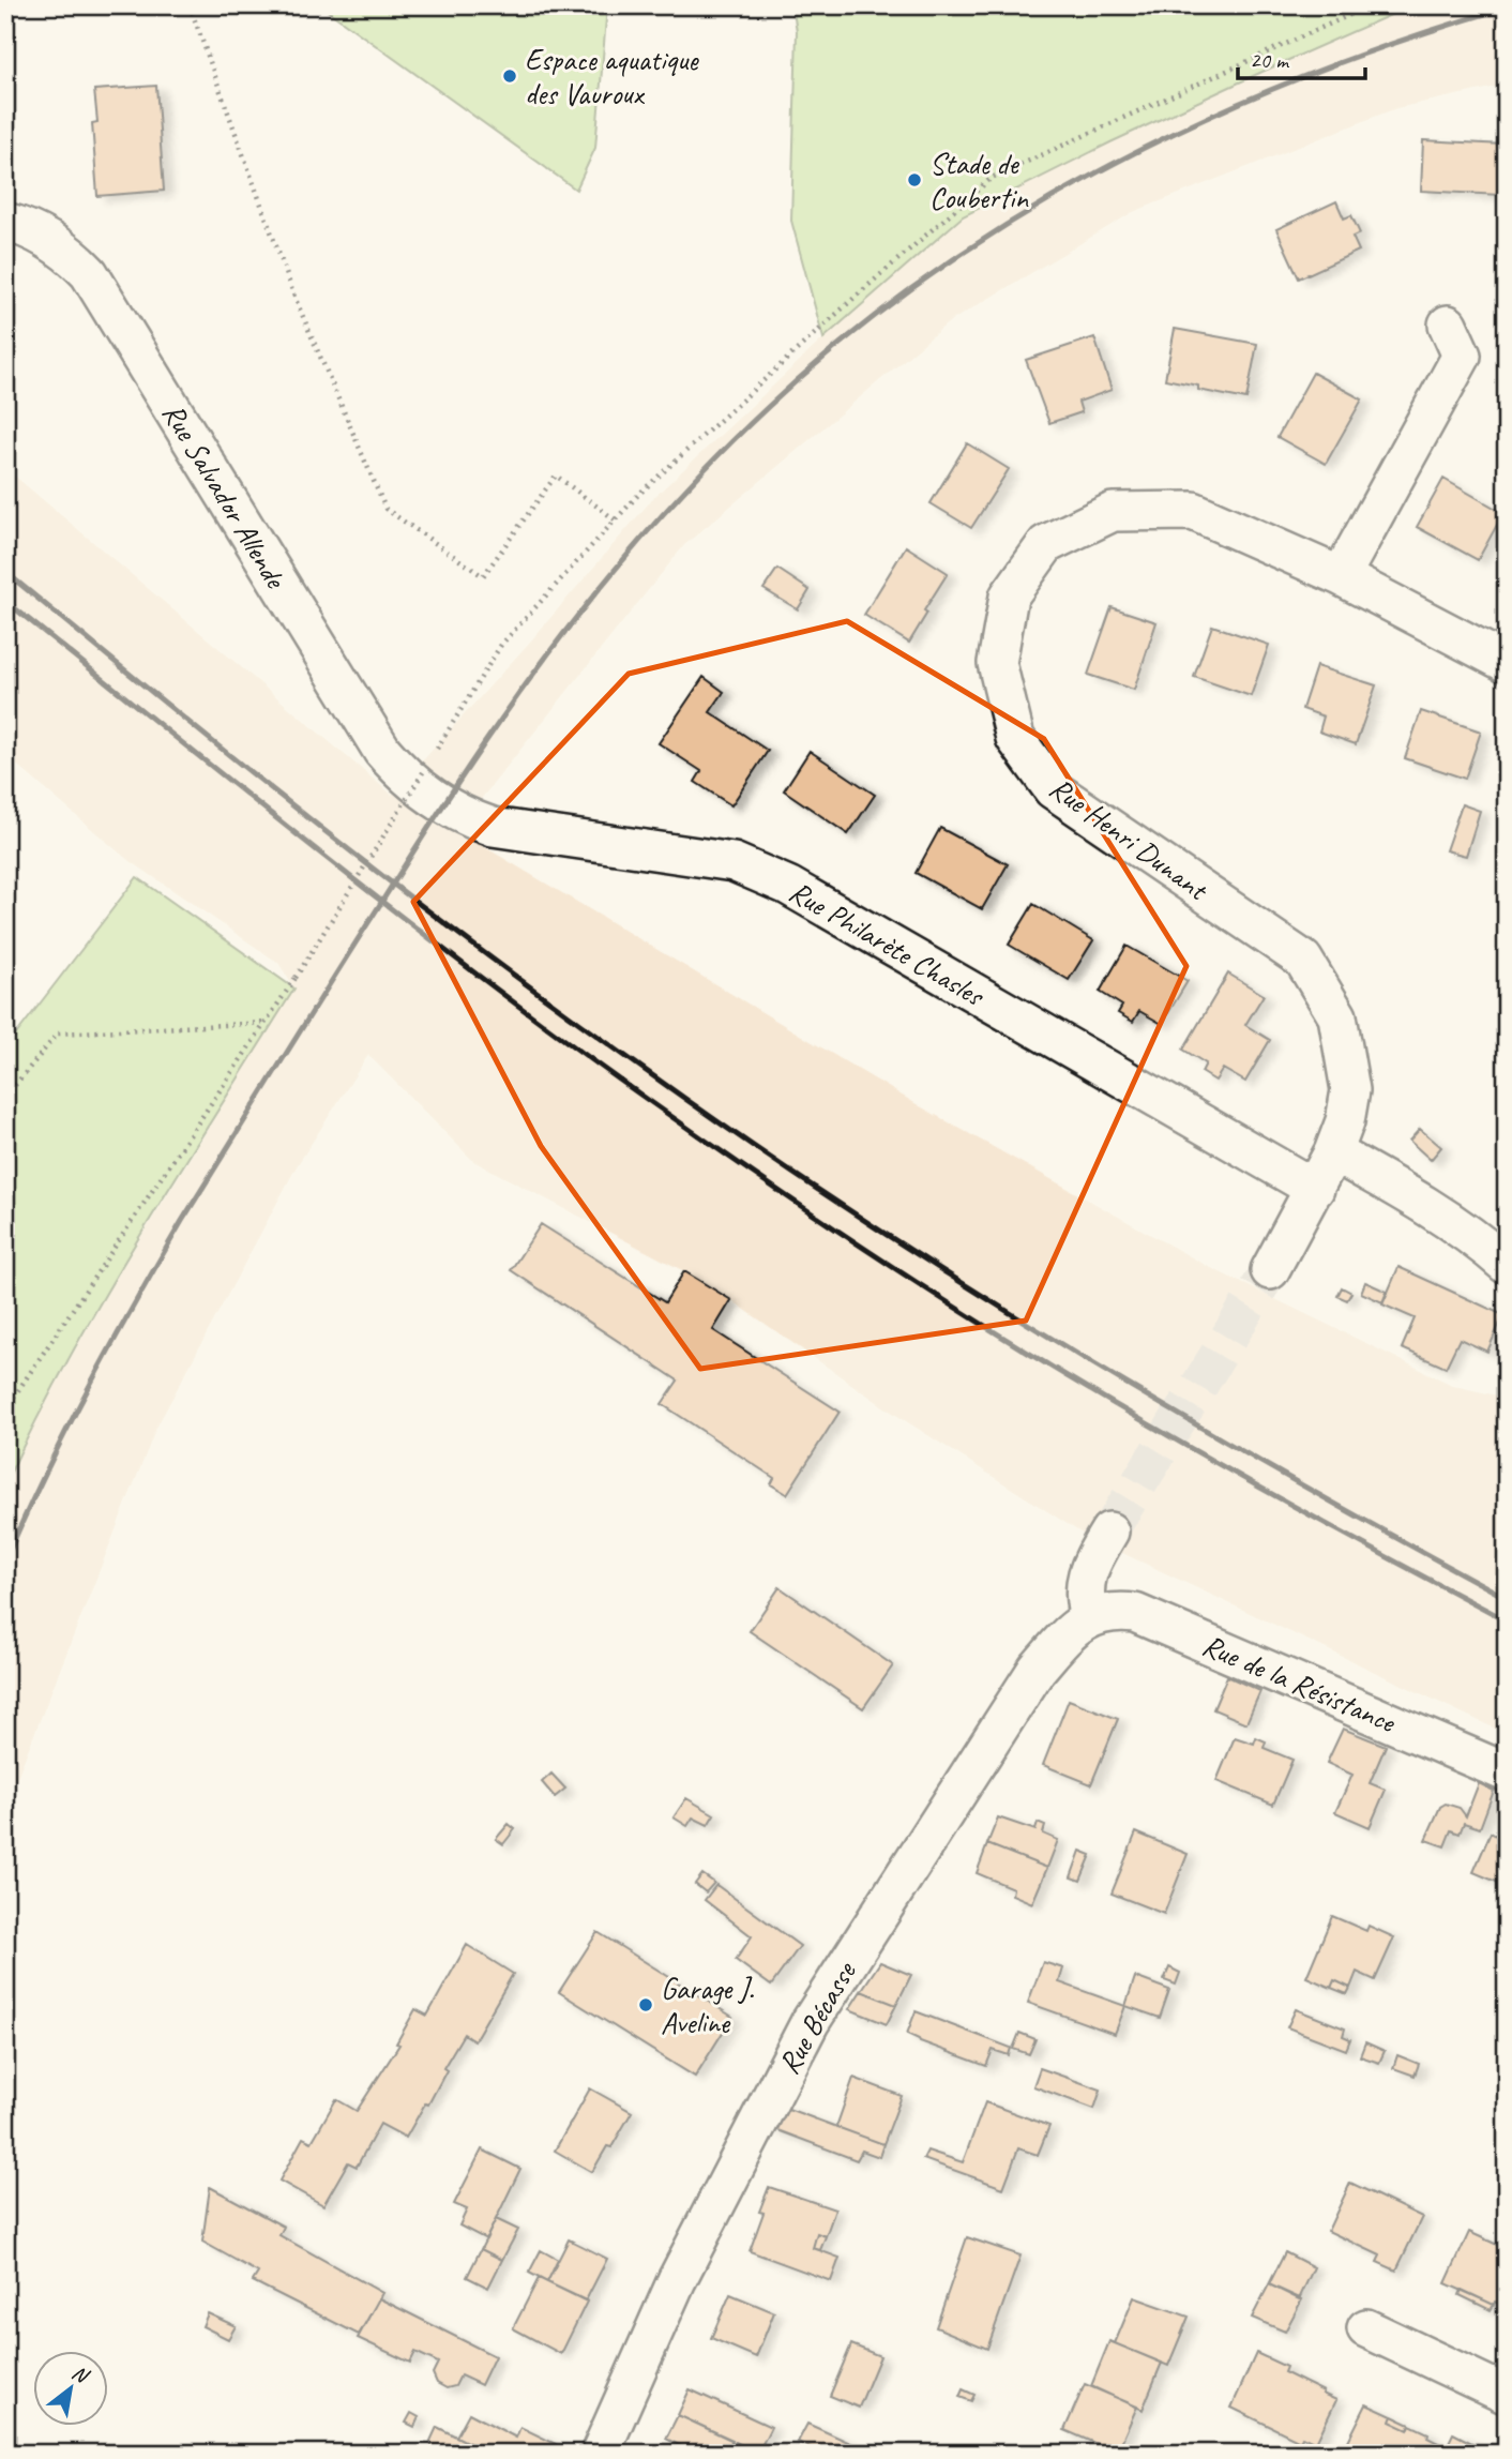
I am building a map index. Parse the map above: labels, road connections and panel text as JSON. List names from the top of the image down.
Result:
{
  "streets": {
    "street": [
      "Rue Salvador Allende",
      "Rue Henri Dunant",
      "Rue Philarète Chasles",
      "Rue de la Résistance",
      "Rue Bécasse"
    ]
  },
  "crossings": [
    ["Rue Salvador Allende", "Rue Philarète Chasles"],
    ["Rue Henri Dunant", "Rue Philarète Chasles"],
    ["Rue de la Résistance", "Rue Bécasse"]
  ],
  "places": ["Espace aquatique des Vauroux", "Stade de Coubertin", "Garage J. Aveline"],
  "scale_bar": "20 m",
  "north": "top right"
}
